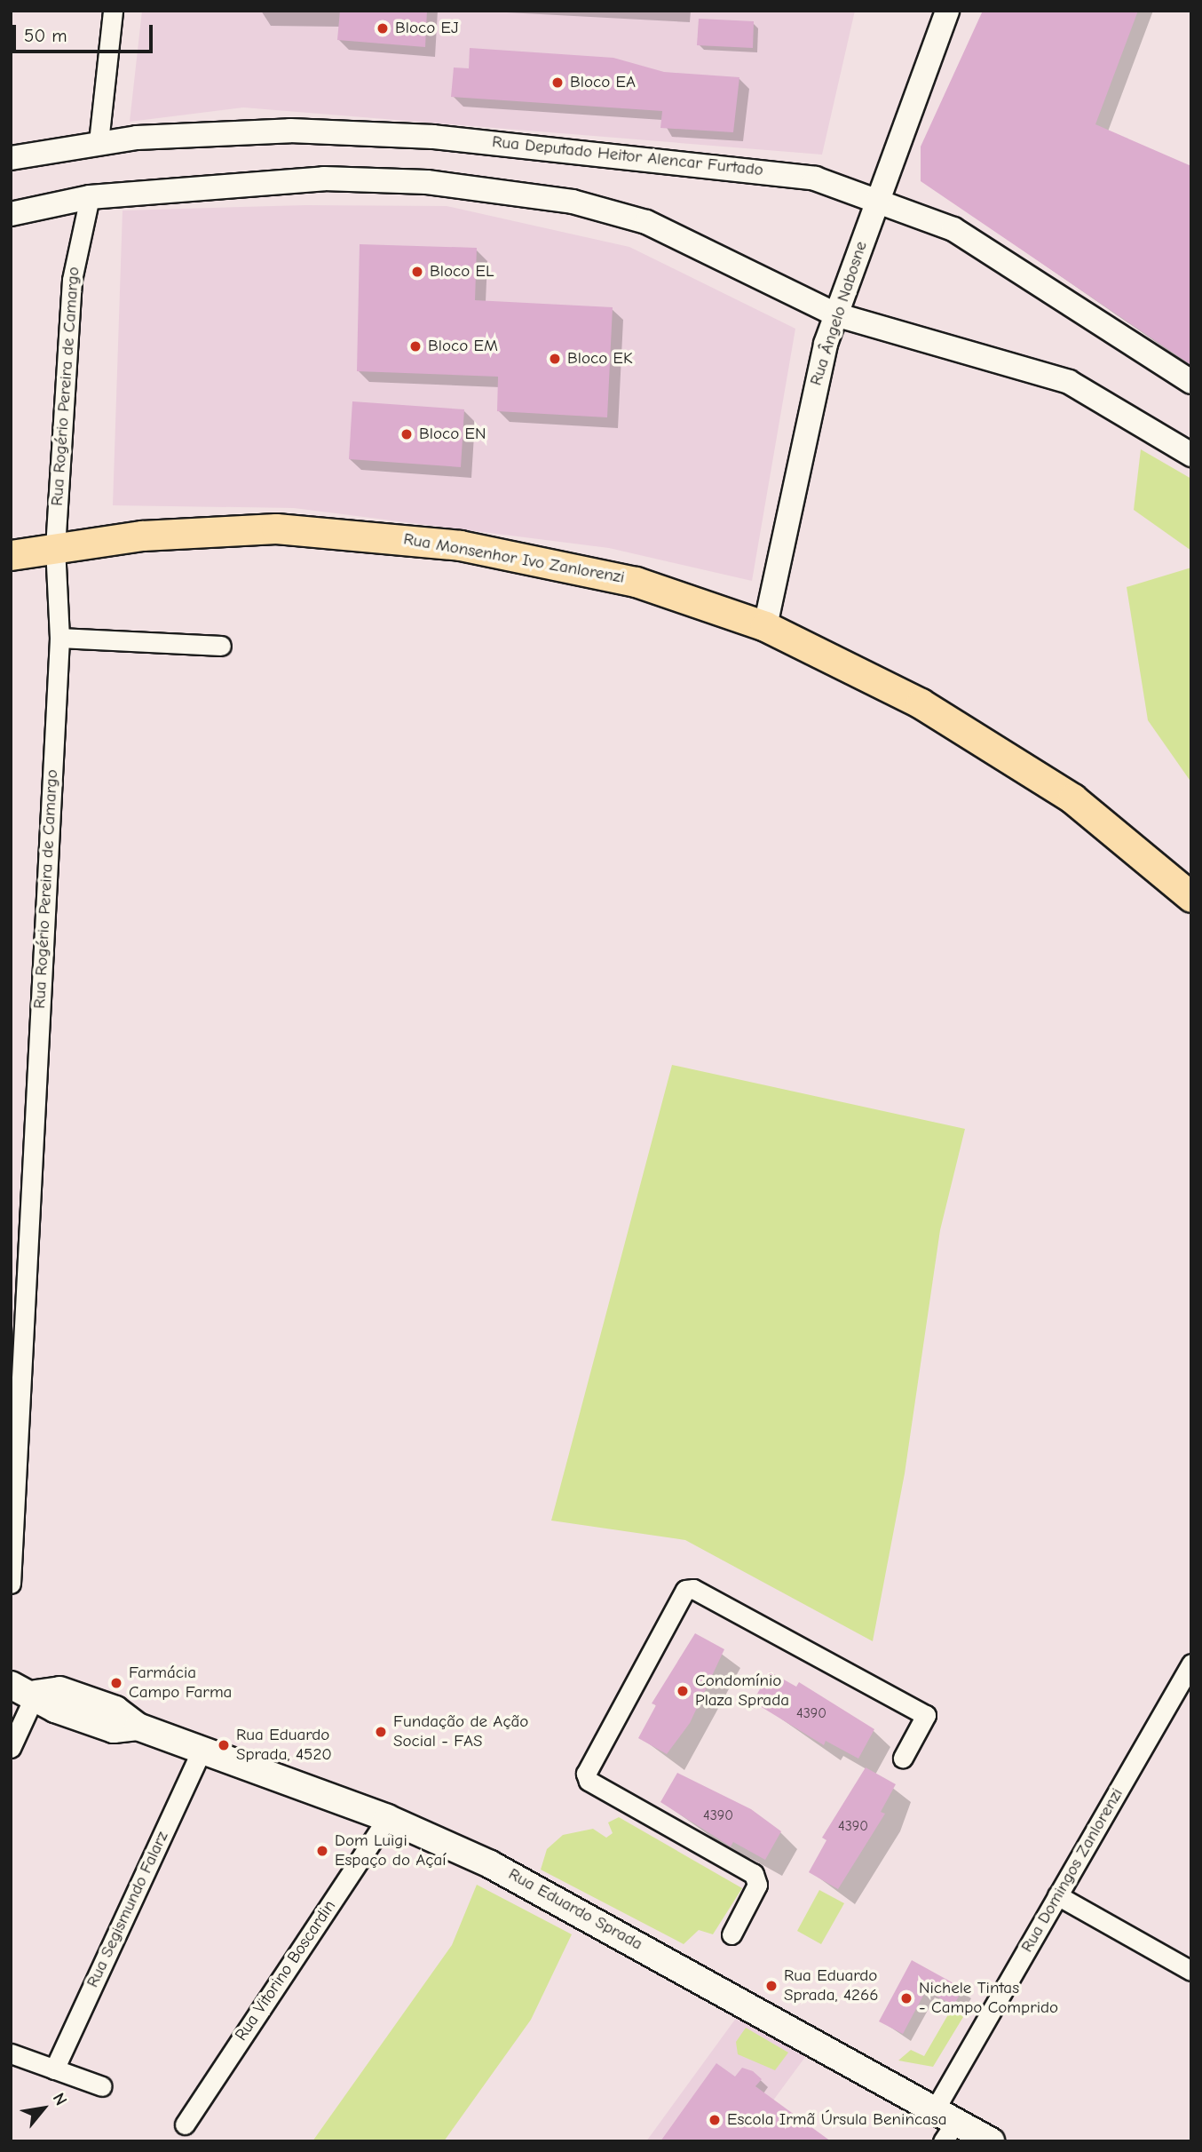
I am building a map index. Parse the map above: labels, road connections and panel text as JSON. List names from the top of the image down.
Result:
{
  "streets": {
    "main road": ["Rua Monsenhor Ivo Zanlorenzi", "Rua Eduardo Sprada"],
    "street": [
      "Rua Deputado Heitor Alencar Furtado",
      "Rua Ângelo Nabosne",
      "Rua Rogério Pereira de Camargo",
      "Rua Domingos Zanlorenzi",
      "Rua Segismundo Falarz",
      "Rua Vitorino Boscardin"
    ]
  },
  "crossings": [
    ["Rua Deputado Heitor Alencar Furtado", "Rua Ângelo Nabosne"],
    ["Rua Ângelo Nabosne", "Rua Monsenhor Ivo Zanlorenzi"],
    ["Rua Rogério Pereira de Camargo", "Rua Monsenhor Ivo Zanlorenzi"],
    ["Rua Domingos Zanlorenzi", "Rua Eduardo Sprada"],
    ["Rua Segismundo Falarz", "Rua Eduardo Sprada"],
    ["Rua Eduardo Sprada", "Rua Vitorino Boscardin"]
  ],
  "places": [
    "Bloco EJ",
    "Bloco EA",
    "Bloco EL",
    "Bloco EM",
    "Bloco EK",
    "Bloco EN",
    "Farmácia Campo Farma",
    "Condomínio Plaza Sprada",
    "Fundação de Ação Social - FAS",
    "Rua Eduardo Sprada, 4520",
    "Dom Luigi Espaço do Açaí",
    "Rua Eduardo Sprada, 4266",
    "Nichele Tintas - Campo Comprido",
    "Escola Irmã Úrsula Benincasa"
  ],
  "house_numbers": ["4390", "4390", "4390"],
  "scale_bar": "50 m",
  "north": "top right"
}
